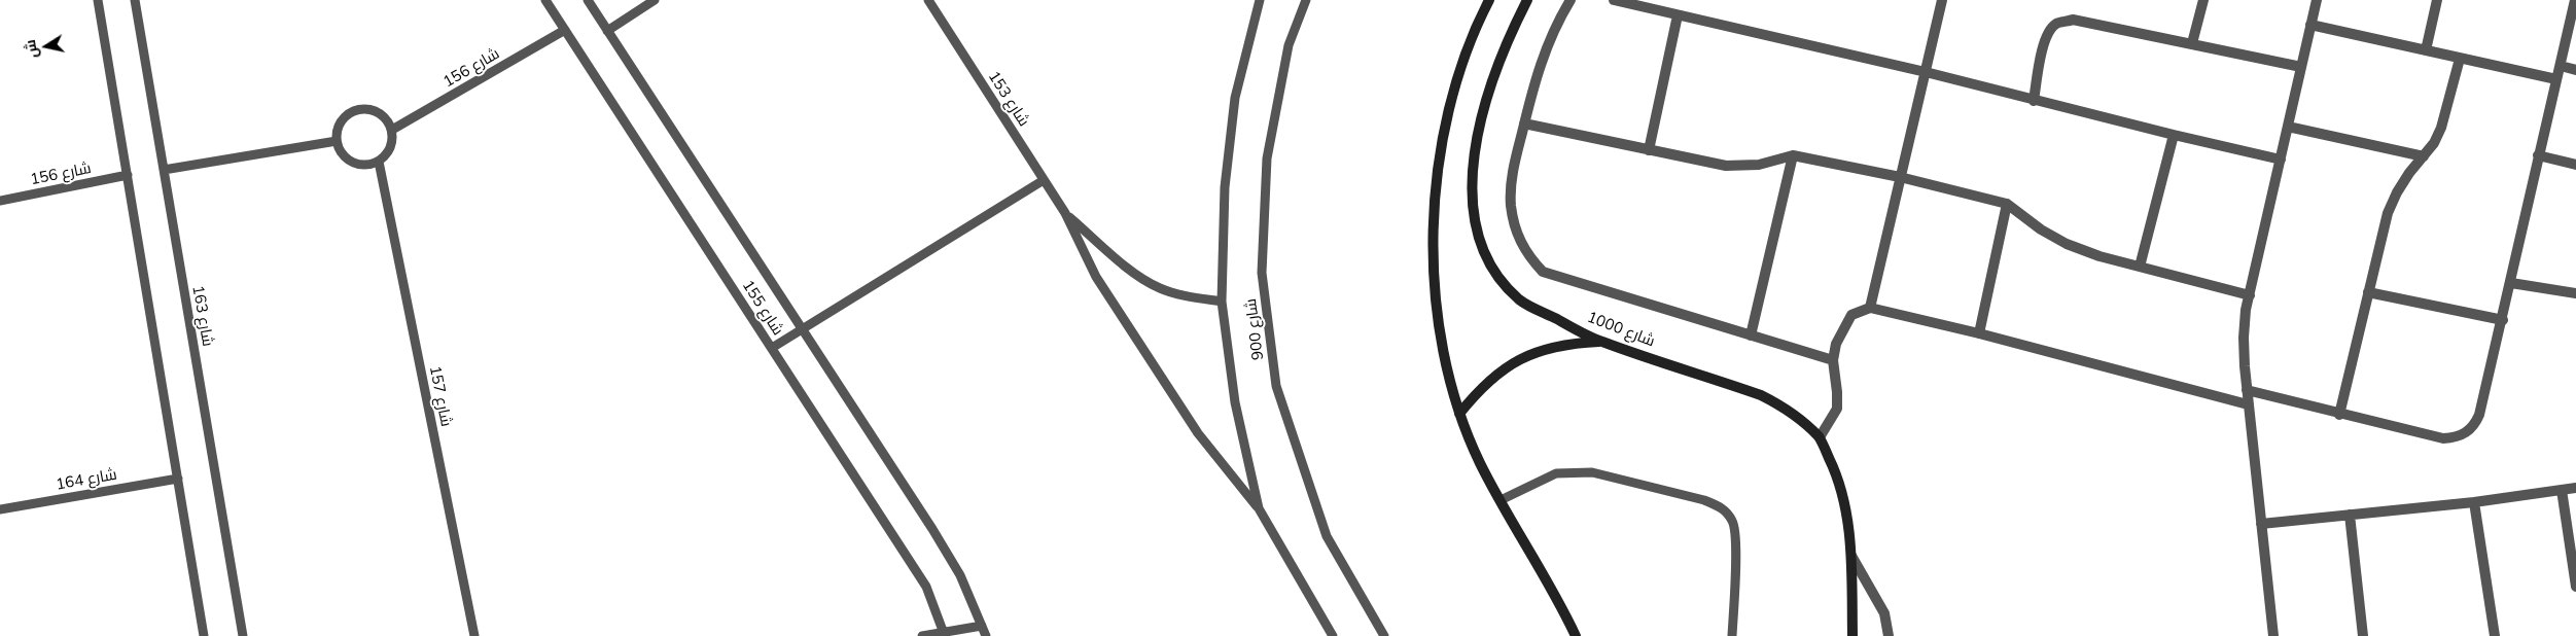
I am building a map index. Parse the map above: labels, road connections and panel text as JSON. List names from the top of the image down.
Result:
{
  "streets": {
    "street": ["شارع 1000"],
    "lane": [
      "شارع 156",
      "شارع 153",
      "شارع 155",
      "شارع 163",
      "شارع 900",
      "شارع 157",
      "شارع 164"
    ]
  },
  "crossings": [
    ["شارع 156", "شارع 155"],
    ["شارع 156", "شارع 157"]
  ],
  "north": "left"
}
